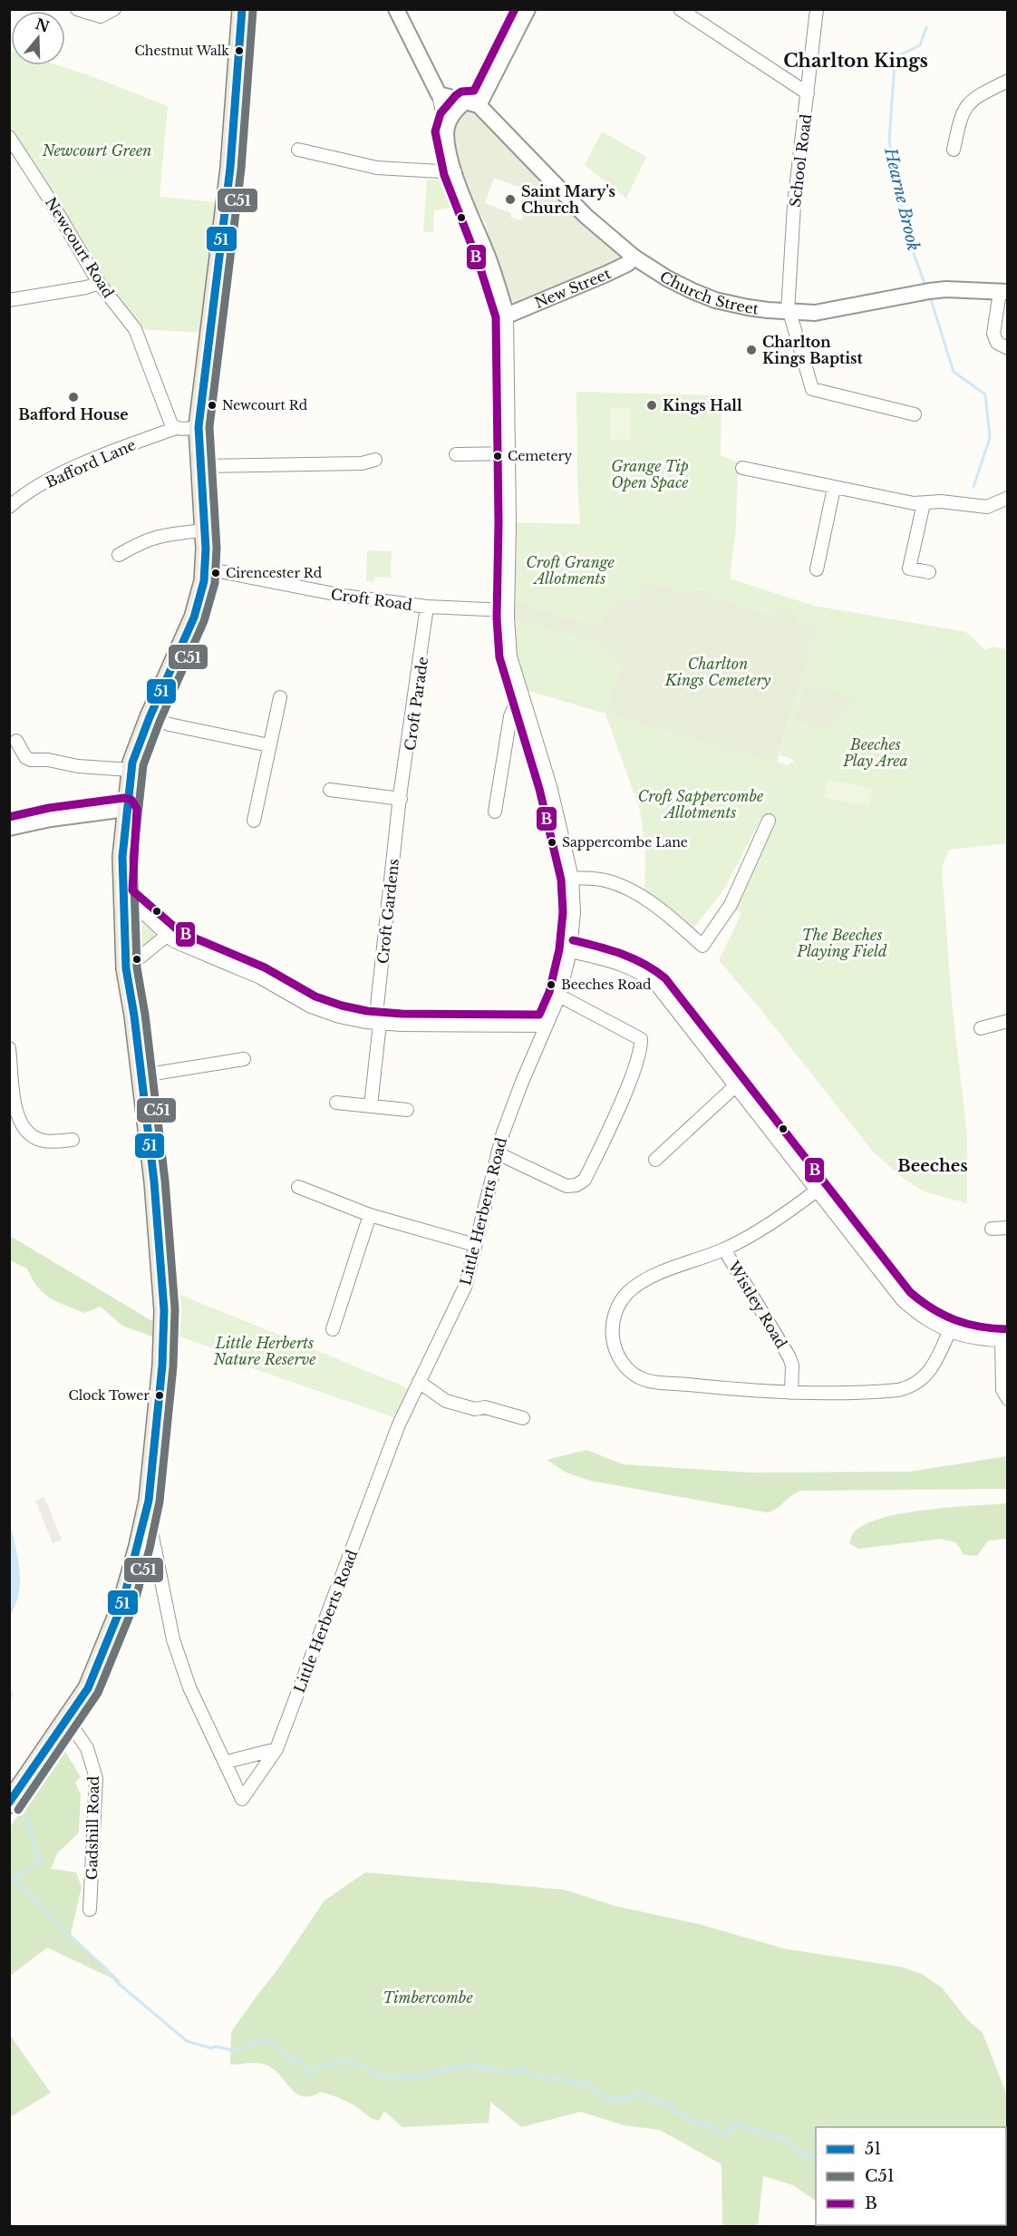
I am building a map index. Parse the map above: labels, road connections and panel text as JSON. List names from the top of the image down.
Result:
{
  "streets": {
    "street": [
      "School Road",
      "Newcourt Road",
      "New Street",
      "Church Street",
      "Bafford Lane",
      "Croft Road",
      "Croft Gardens",
      "Little Herberts Road",
      "Wistley Road",
      "Gadshill Road"
    ]
  },
  "crossings": [
    ["School Road", "Church Street"],
    ["Newcourt Road", "Bafford Lane"],
    ["New Street", "Church Street"],
    ["New Street", "Little Herberts Road"],
    ["Croft Road", "Croft Gardens"],
    ["Croft Road", "Little Herberts Road"]
  ],
  "districts": ["Charlton Kings", "Beeches"],
  "water": ["Hearne Brook"],
  "parks": [
    "Newcourt Green",
    "Grange Tip Open Space",
    "Croft Grange Allotments",
    "Charlton Kings Cemetery",
    "Beeches Play Area",
    "Croft Sappercombe Allotments",
    "The Beeches Playing Field",
    "Little Herberts Nature Reserve",
    "Timbercombe"
  ],
  "places": [
    "Chestnut Walk",
    "Saint Mary's Church",
    "Charlton Kings Baptist",
    "Bafford House",
    "Newcourt Rd",
    "Kings Hall",
    "Cemetery",
    "Cirencester Rd",
    "Sappercombe Lane",
    "Beeches Road",
    "Clock Tower"
  ],
  "lines": ["transit line 51", "transit line B", "transit line C51"],
  "legend": ["51", "C51", "B"],
  "north": "top"
}
